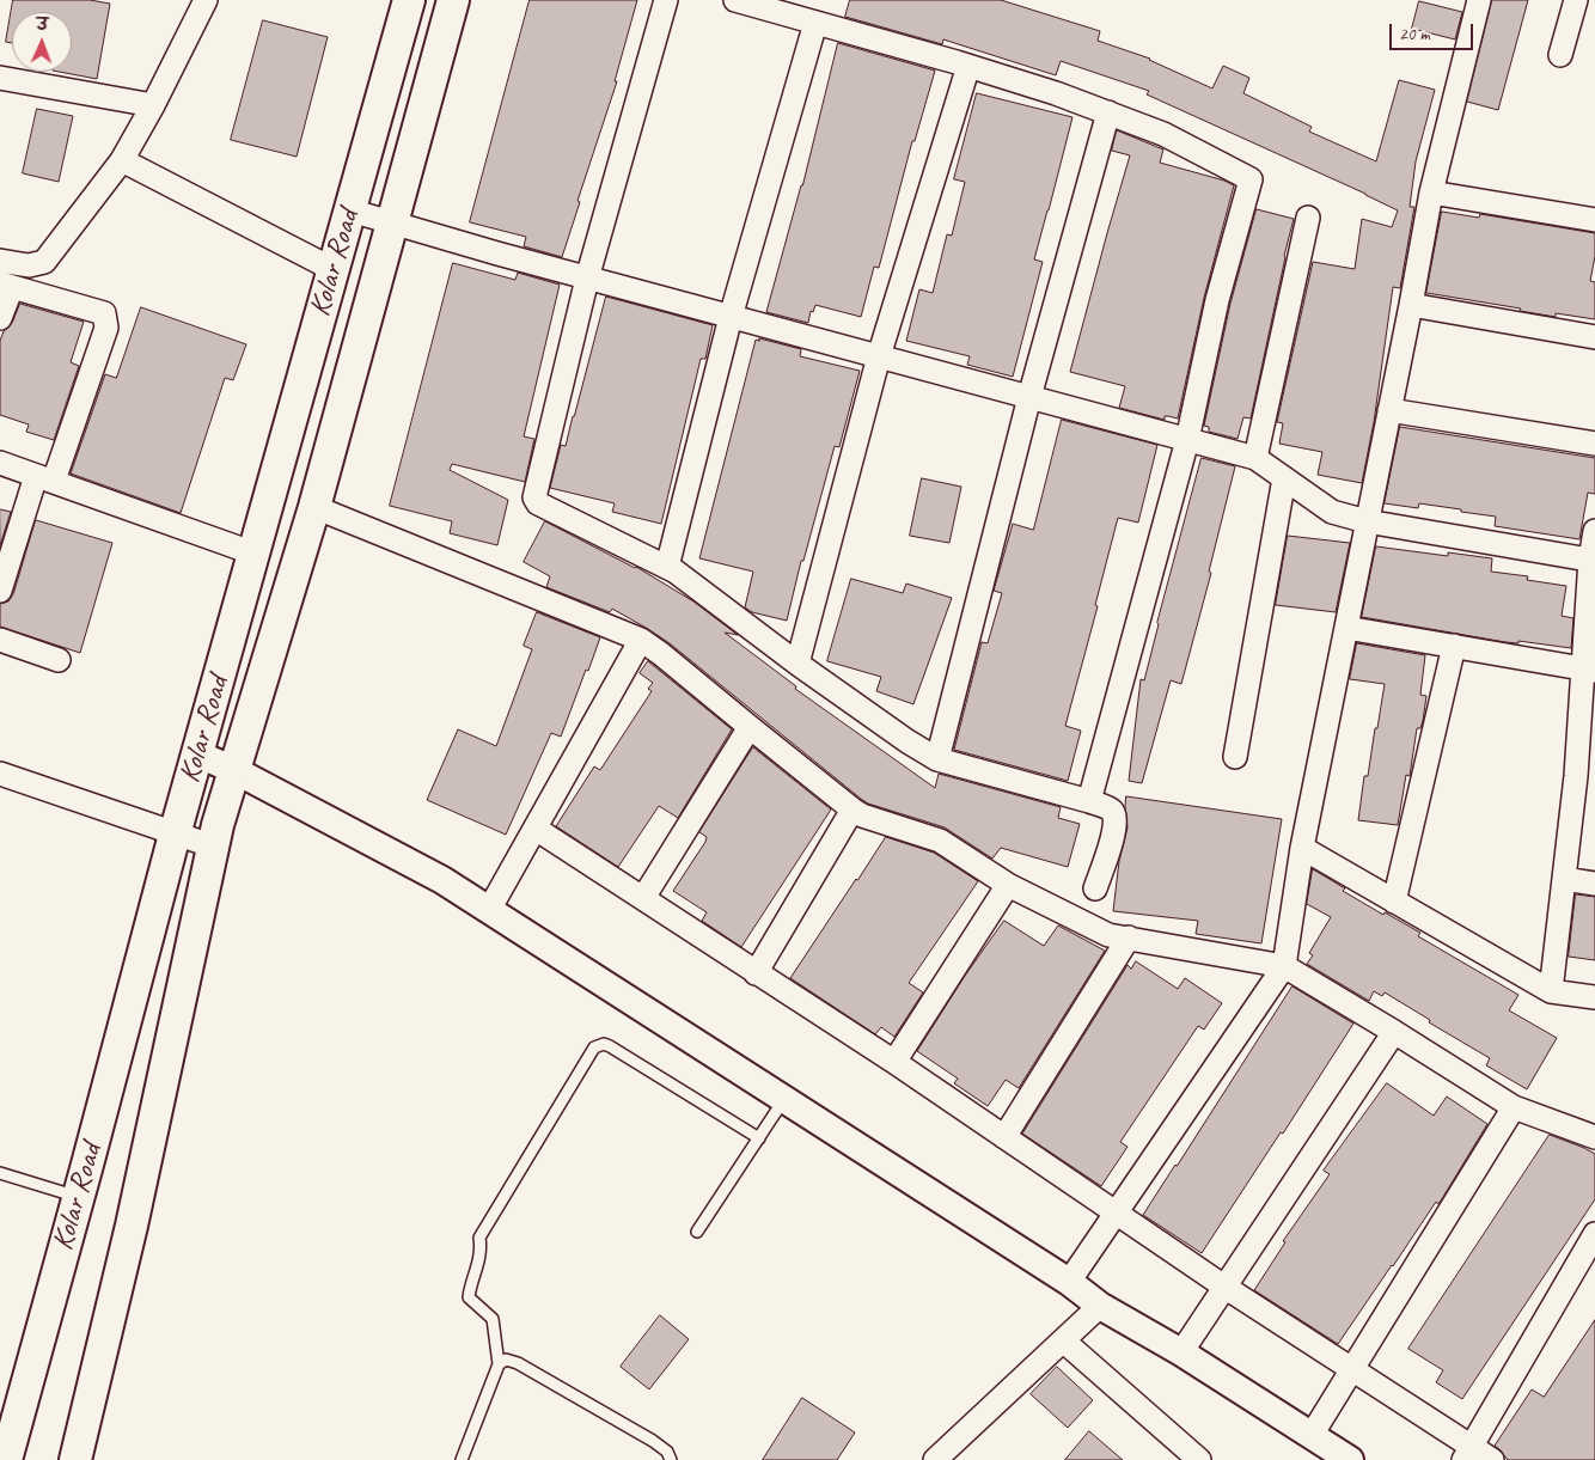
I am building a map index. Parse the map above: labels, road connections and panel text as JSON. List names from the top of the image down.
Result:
{
  "streets": {
    "main road": ["Kolar Road"]
  },
  "scale_bar": "20 m",
  "north": "top"
}
